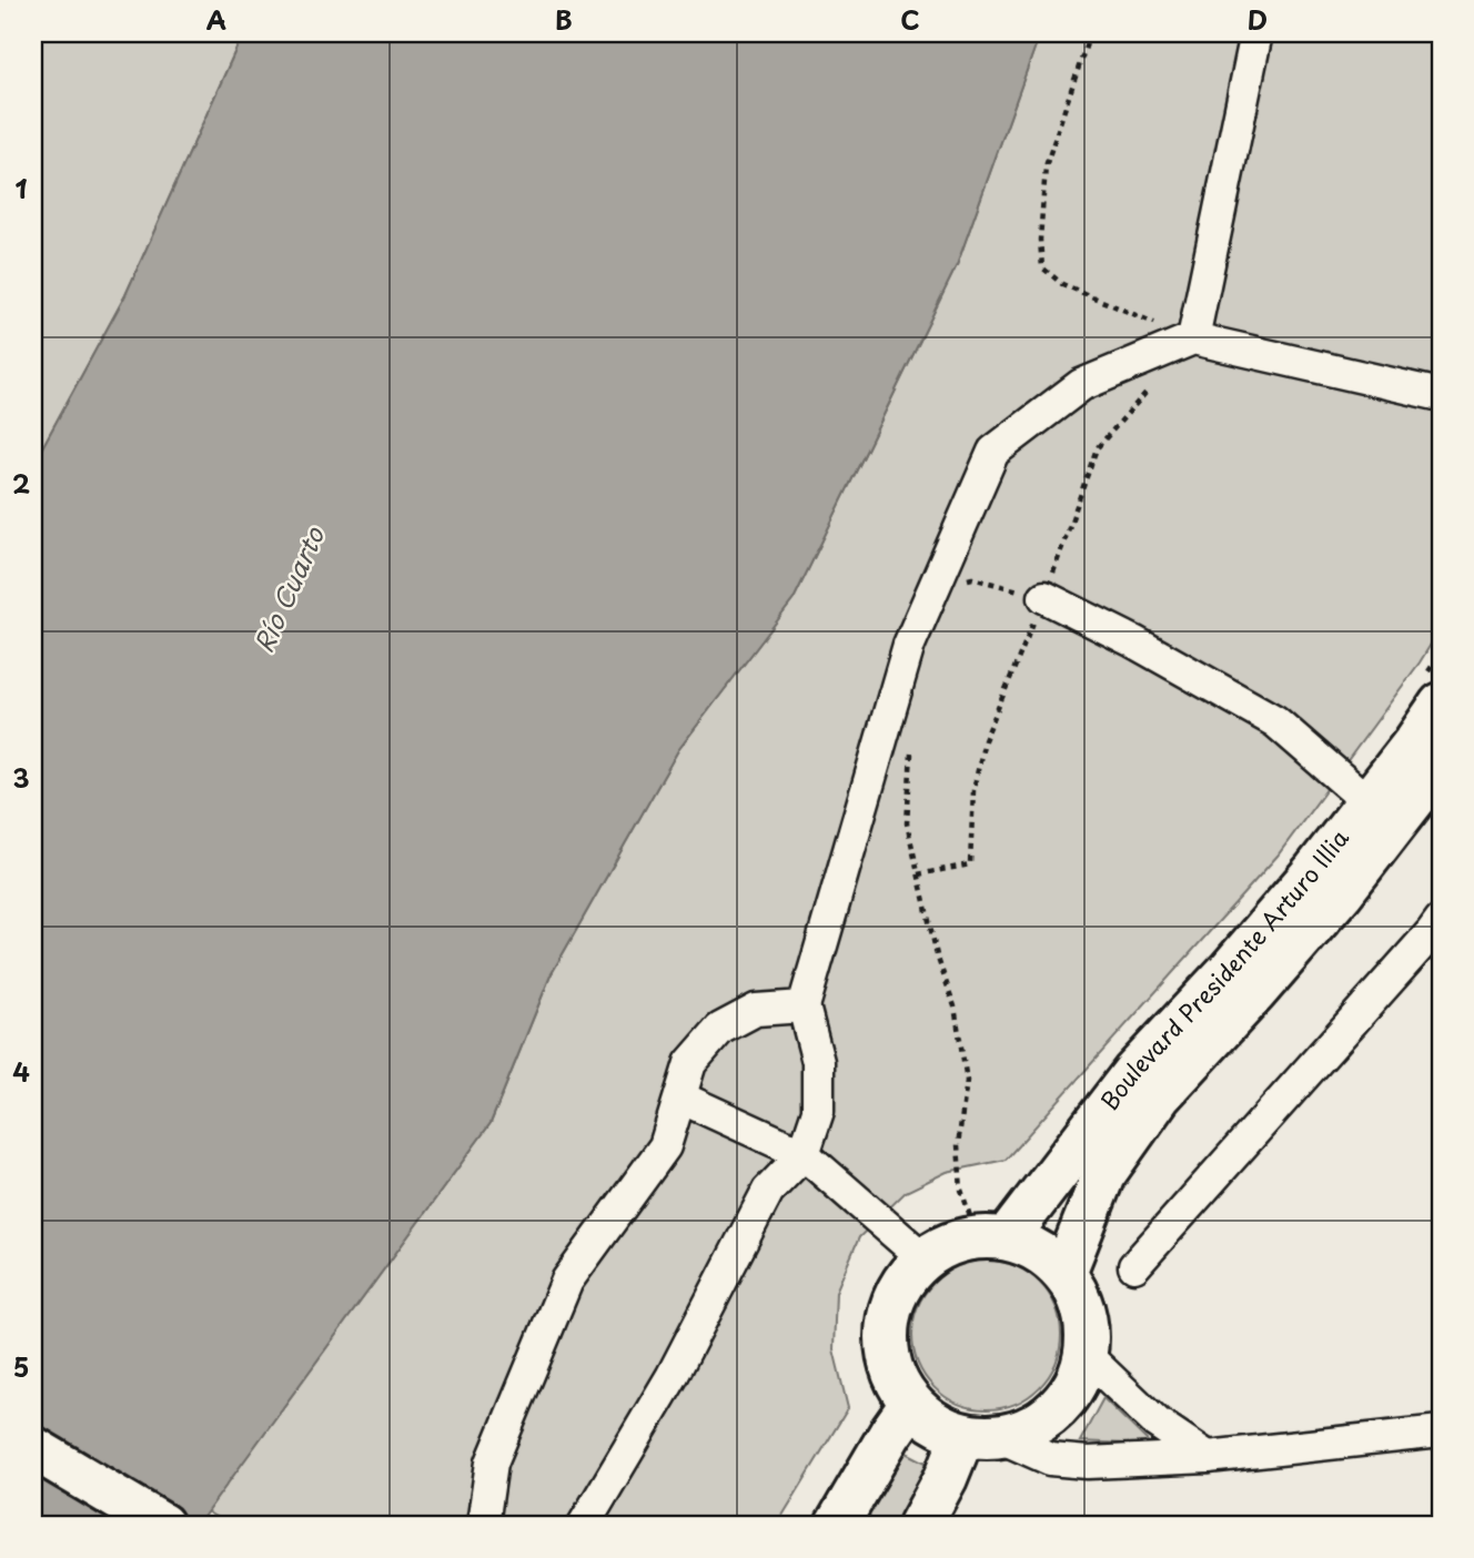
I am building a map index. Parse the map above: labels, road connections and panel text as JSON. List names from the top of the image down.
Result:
{
  "streets": {
    "main road": ["Boulevard Presidente Arturo Illia"]
  },
  "water": ["Río Cuarto"],
  "grid": {
    "columns": [
      "A",
      "B",
      "C",
      "D"
    ],
    "rows": [
      "1",
      "2",
      "3",
      "4",
      "5"
    ]
  }
}
